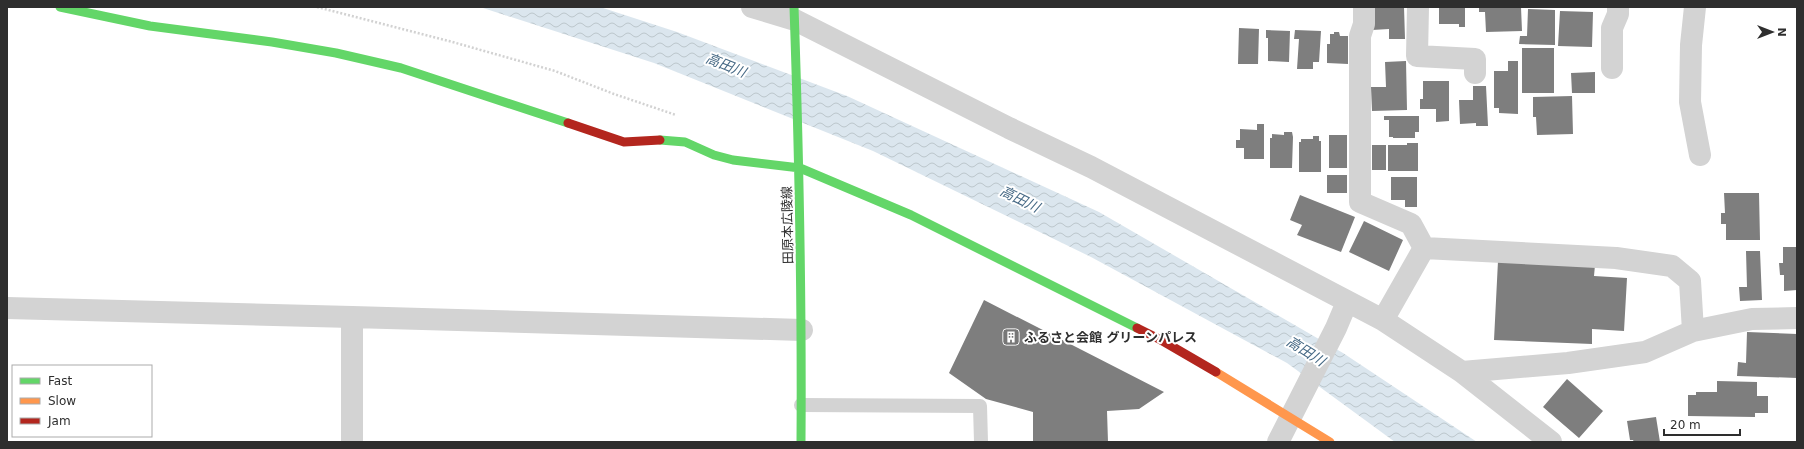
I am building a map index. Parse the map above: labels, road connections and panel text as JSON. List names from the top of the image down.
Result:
{
  "streets": {
    "street": ["田原本広陵線"]
  },
  "water": ["高田川"],
  "places": {
    "building": ["ふるさと会館 グリーンパレス"]
  },
  "legend": ["Fast", "Slow", "Jam"],
  "scale_bar": "20 m",
  "north": "right"
}
